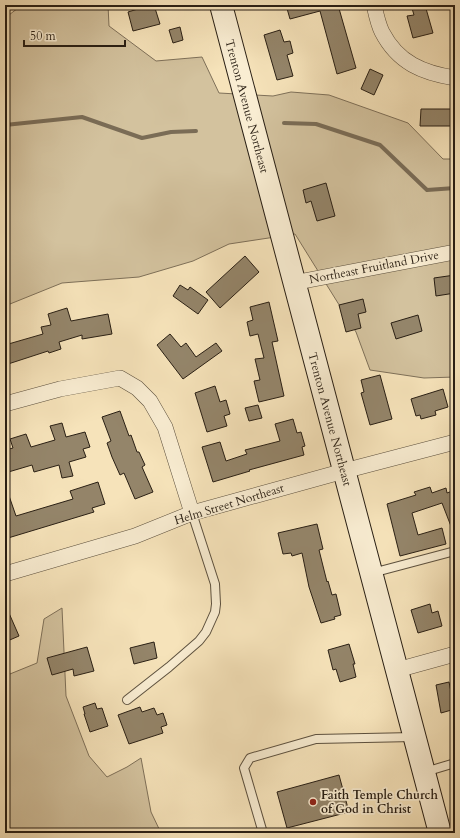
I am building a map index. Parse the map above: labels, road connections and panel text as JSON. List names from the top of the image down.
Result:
{
  "streets": {
    "main road": ["Trenton Avenue Northeast"],
    "street": ["Northeast Fruitland Drive", "Helm Street Northeast"]
  },
  "crossings": [
    ["Trenton Avenue Northeast", "Northeast Fruitland Drive"],
    ["Trenton Avenue Northeast", "Helm Street Northeast"]
  ],
  "places": ["Faith Temple Church of God in Christ"],
  "scale_bar": "50 m"
}
